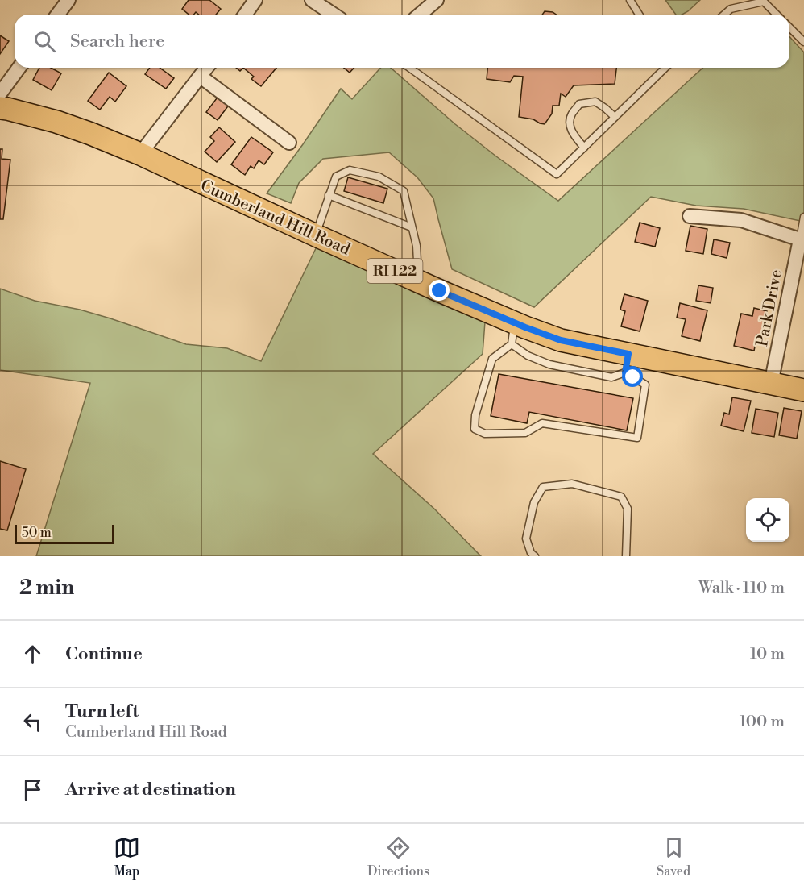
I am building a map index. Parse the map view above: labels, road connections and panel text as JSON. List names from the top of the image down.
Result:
{
  "streets": {
    "main road": ["Cumberland Hill Road", "RI 122"],
    "street": ["Park Drive"]
  },
  "crossings": [
    ["Cumberland Hill Road", "Park Drive"]
  ],
  "scale_bar": "50 m",
  "page": {
    "search": "Search here",
    "scale": "50 m",
    "heading": ["2 min", "Walk · 110 m"],
    "list": [
      ["Continue", "10 m"],
      ["Turn left", "Cumberland Hill Road", "100 m"],
      "Arrive at destination"
    ],
    "nav": ["Map", "Directions", "Saved"]
  }
}
